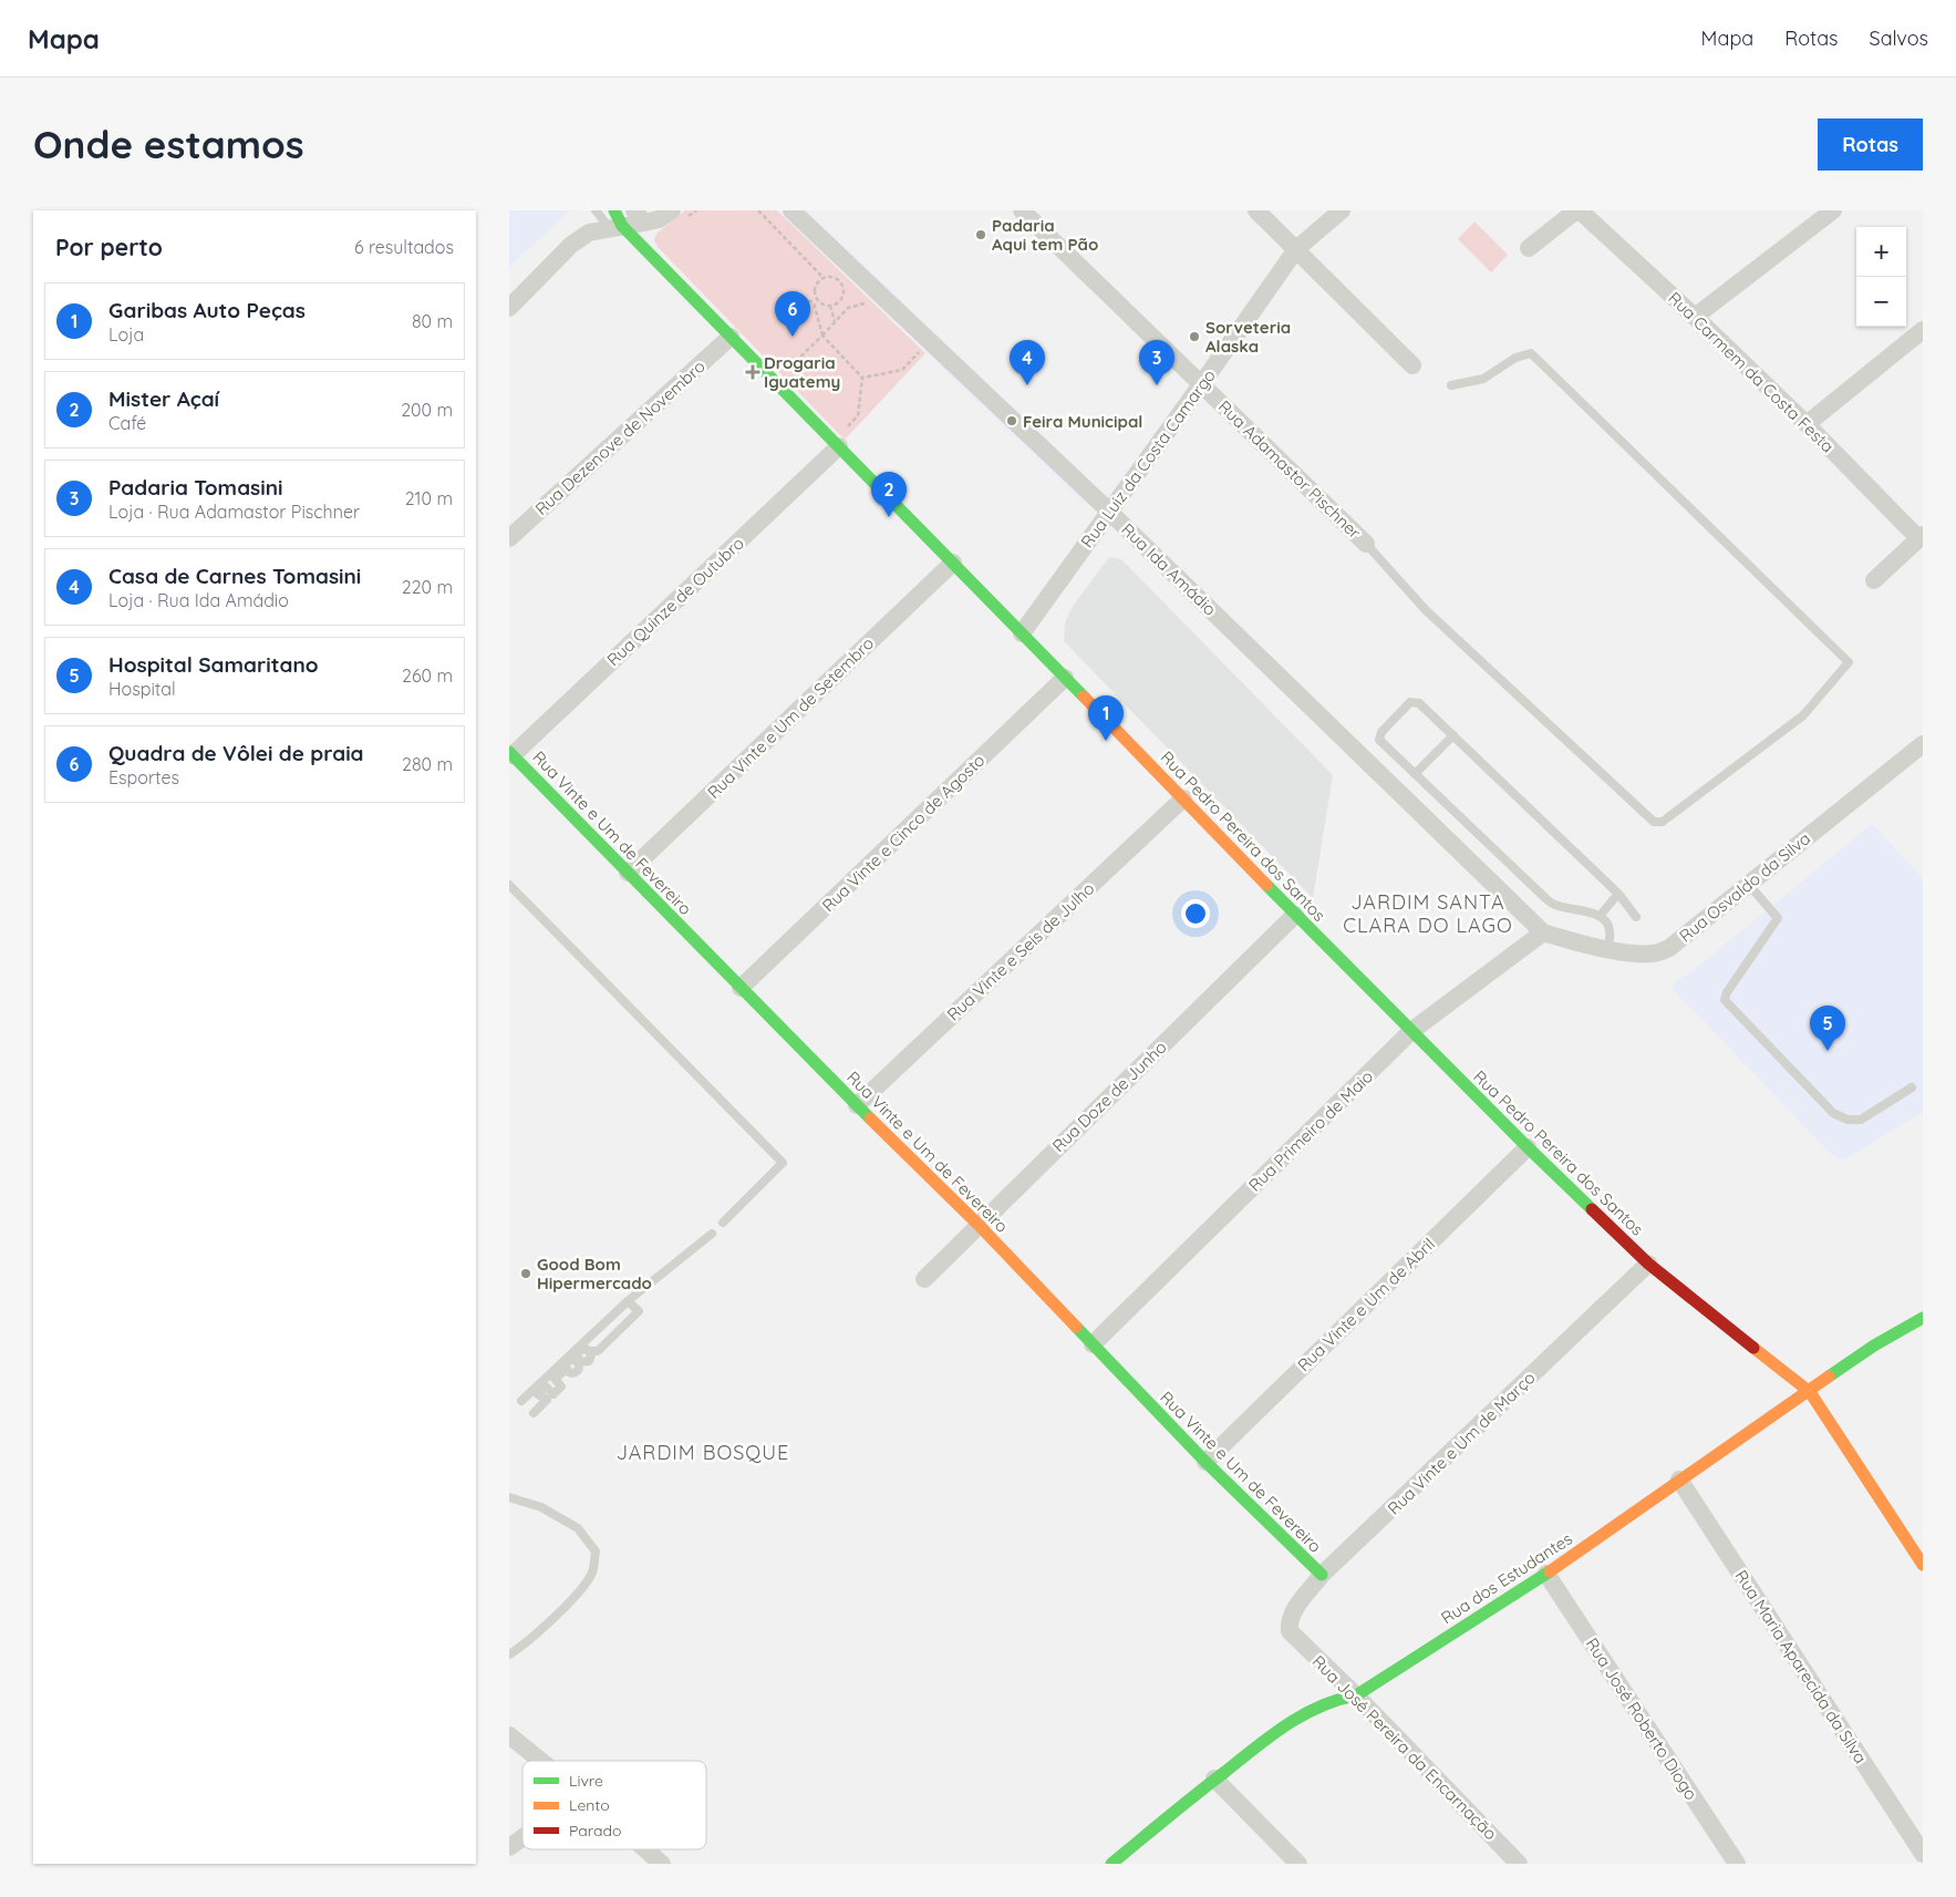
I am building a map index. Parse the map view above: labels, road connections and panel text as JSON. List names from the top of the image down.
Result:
{
  "streets": {
    "street": [
      "Rua Carmem da Costa Festa",
      "Rua Dezenove de Novembro",
      "Rua Luiz da Costa Camargo",
      "Rua Adamastor Pischner",
      "Rua Ida Amádio",
      "Rua Quinze de Outubro",
      "Rua Vinte e Um de Setembro",
      "Rua Vinte e Um de Fevereiro",
      "Rua Vinte e Cinco de Agosto",
      "Rua Pedro Pereira dos Santos",
      "Rua Osvaldo da Silva",
      "Rua Vinte e Seis de Julho",
      "Rua Doze de Junho",
      "Rua Primeiro de Maio",
      "Rua Vinte e Um de Abril",
      "Rua Vinte e Um de Março",
      "Rua dos Estudantes",
      "Rua Maria Aparecida da Silva",
      "Rua José Roberto Diogo",
      "Rua José Pereira da Encarnação"
    ]
  },
  "crossings": [
    ["Rua Dezenove de Novembro", "Rua Pedro Pereira dos Santos"],
    ["Rua Luiz da Costa Camargo", "Rua Adamastor Pischner"],
    ["Rua Luiz da Costa Camargo", "Rua Ida Amádio"],
    ["Rua Luiz da Costa Camargo", "Rua Pedro Pereira dos Santos"],
    ["Rua Ida Amádio", "Rua Osvaldo da Silva"],
    ["Rua Ida Amádio", "Rua Primeiro de Maio"],
    ["Rua Quinze de Outubro", "Rua Vinte e Um de Fevereiro"],
    ["Rua Quinze de Outubro", "Rua Pedro Pereira dos Santos"],
    ["Rua Vinte e Um de Setembro", "Rua Vinte e Um de Fevereiro"],
    ["Rua Vinte e Um de Setembro", "Rua Pedro Pereira dos Santos"],
    ["Rua Vinte e Um de Fevereiro", "Rua Vinte e Cinco de Agosto"],
    ["Rua Vinte e Um de Fevereiro", "Rua Vinte e Seis de Julho"],
    ["Rua Vinte e Um de Fevereiro", "Rua Doze de Junho"],
    ["Rua Vinte e Um de Fevereiro", "Rua Primeiro de Maio"],
    ["Rua Vinte e Um de Fevereiro", "Rua Vinte e Um de Abril"],
    ["Rua Vinte e Um de Fevereiro", "Rua Vinte e Um de Março"],
    ["Rua Vinte e Cinco de Agosto", "Rua Pedro Pereira dos Santos"],
    ["Rua Pedro Pereira dos Santos", "Rua Vinte e Seis de Julho"],
    ["Rua Pedro Pereira dos Santos", "Rua Doze de Junho"],
    ["Rua Pedro Pereira dos Santos", "Rua Primeiro de Maio"],
    ["Rua Pedro Pereira dos Santos", "Rua Vinte e Um de Abril"],
    ["Rua Pedro Pereira dos Santos", "Rua Vinte e Um de Março"],
    ["Rua Pedro Pereira dos Santos", "Rua dos Estudantes"],
    ["Rua Osvaldo da Silva", "Rua Primeiro de Maio"],
    ["Rua Vinte e Um de Março", "Rua José Pereira da Encarnação"],
    ["Rua dos Estudantes", "Rua Maria Aparecida da Silva"],
    ["Rua dos Estudantes", "Rua José Roberto Diogo"],
    ["Rua dos Estudantes", "Rua José Pereira da Encarnação"]
  ],
  "districts": ["JARDIM SANTA CLARA DO LAGO", "JARDIM BOSQUE"],
  "places": {
    "other": [
      "Padaria Aqui tem Pão",
      "Sorveteria Alaska",
      "Feira Municipal",
      "Good Bom Hipermercado"
    ],
    "health": ["Drogaria Iguatemy"]
  },
  "legend": ["Livre", "Lento", "Parado"],
  "page": {
    "header": "Mapa",
    "nav": ["Mapa", "Rotas", "Salvos"],
    "buttons": "Rotas",
    "title": "Onde estamos",
    "heading": ["Por perto", "6 resultados"],
    "map_buttons": ["+", "−"],
    "list": [
      {
        "mark": "1",
        "name": "Garibas Auto Peças",
        "note": "Loja",
        "value": "80 m"
      },
      {
        "mark": "2",
        "name": "Mister Açaí",
        "note": "Café",
        "value": "200 m"
      },
      {
        "mark": "3",
        "name": "Padaria Tomasini",
        "note": "Loja · Rua Adamastor Pischner",
        "value": "210 m"
      },
      {
        "mark": "4",
        "name": "Casa de Carnes Tomasini",
        "note": "Loja · Rua Ida Amádio",
        "value": "220 m"
      },
      {
        "mark": "5",
        "name": "Hospital Samaritano",
        "note": "Hospital",
        "value": "260 m"
      },
      {
        "mark": "6",
        "name": "Quadra de Vôlei de praia",
        "note": "Esportes",
        "value": "280 m"
      }
    ],
    "pins": [
      "6",
      "3",
      "4",
      "2",
      "1",
      "5"
    ]
  }
}
